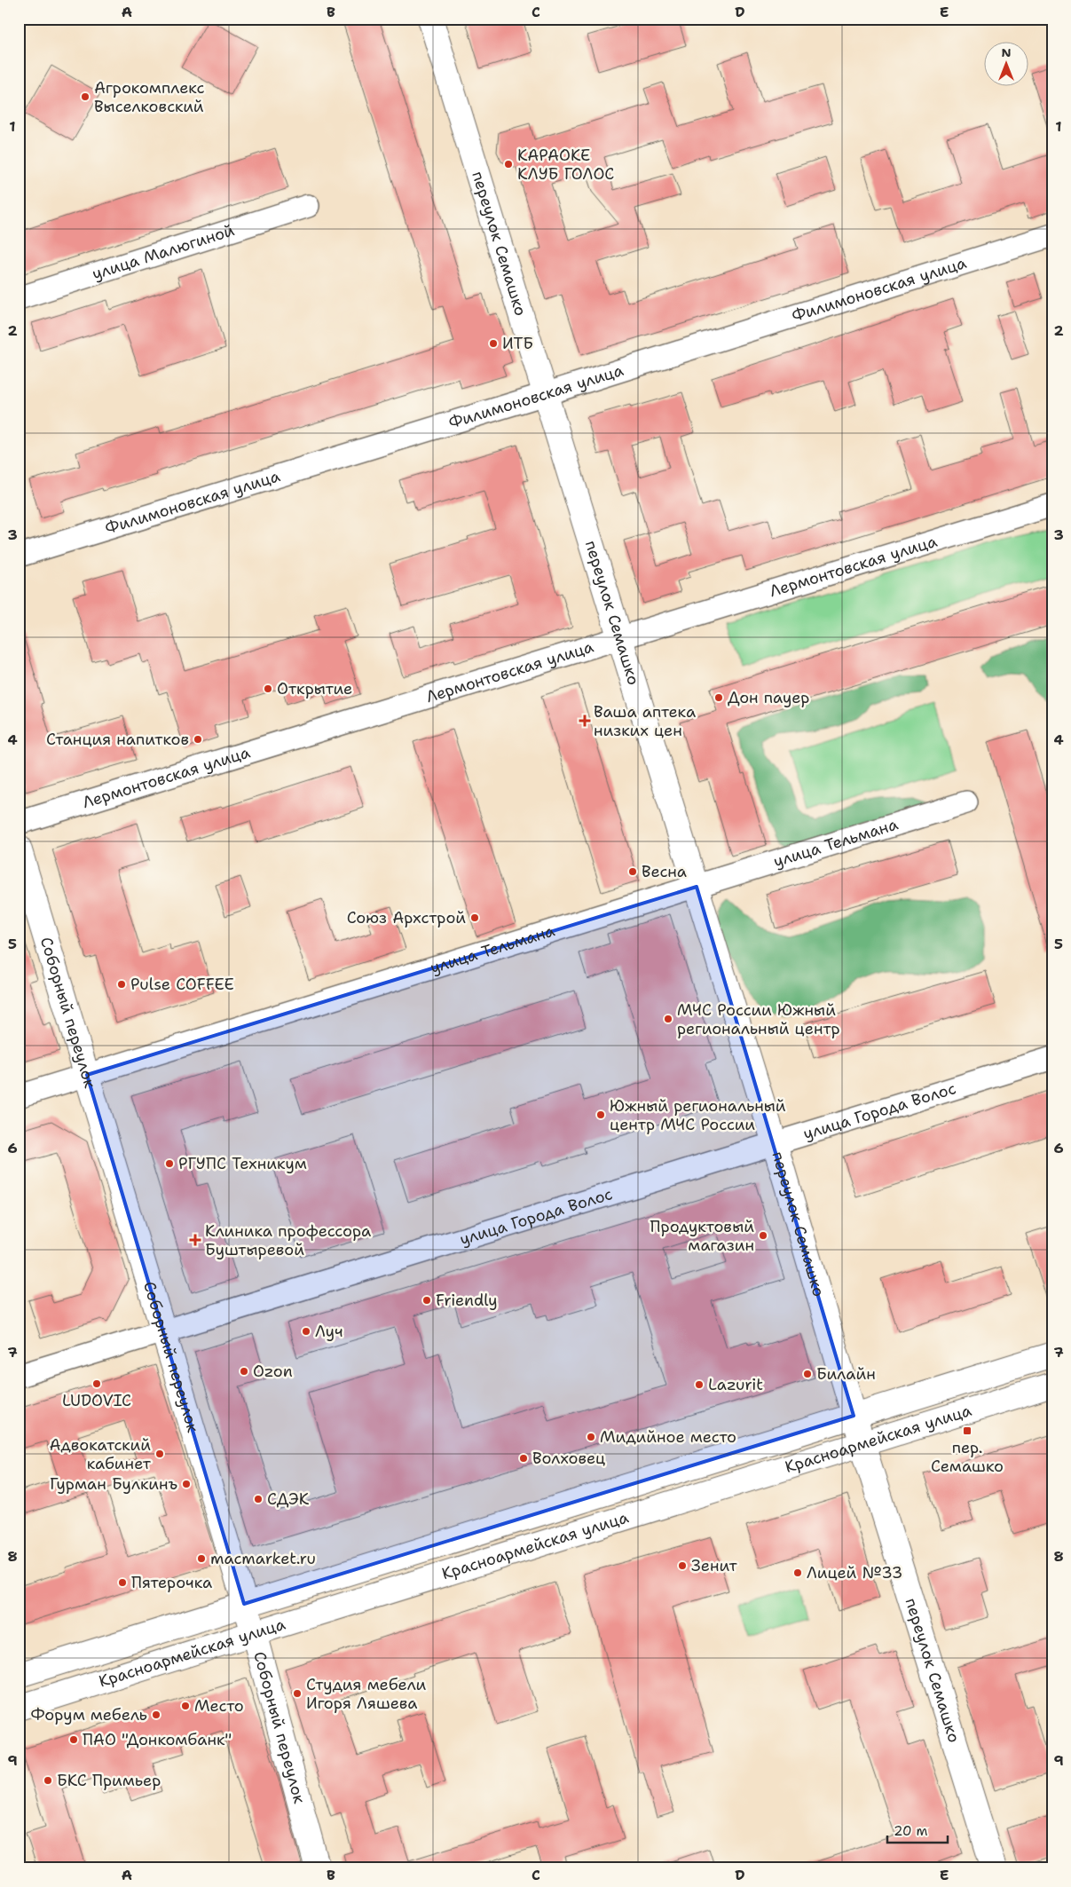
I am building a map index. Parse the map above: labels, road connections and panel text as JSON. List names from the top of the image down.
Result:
{
  "streets": {
    "street": [
      "переулок Семашко",
      "улица Малюгиной",
      "Филимоновская улица",
      "Лермонтовская улица",
      "улица Тельмана",
      "Соборный переулок",
      "улица Города Волос",
      "Красноармейская улица"
    ]
  },
  "crossings": [
    ["переулок Семашко", "Филимоновская улица"],
    ["переулок Семашко", "Лермонтовская улица"],
    ["переулок Семашко", "улица Тельмана"],
    ["переулок Семашко", "улица Города Волос"],
    ["переулок Семашко", "Красноармейская улица"],
    ["улица Тельмана", "Соборный переулок"],
    ["Соборный переулок", "улица Города Волос"],
    ["Соборный переулок", "Красноармейская улица"]
  ],
  "places": {
    "other": [
      "Агрокомплекс Выселковский",
      "КАРАОКЕ КЛУБ ГОЛОС",
      "ИТБ",
      "Открытие",
      "Дон пауер",
      "Станция напитков",
      "Весна",
      "Союз Архстрой",
      "Pulse COFFEE",
      "МЧС России Южный региональный центр",
      "Южный региональный центр МЧС России",
      "РГУПС Техникум",
      "Продуктовый магазин",
      "Friendly",
      "Луч",
      "Ozon",
      "Билайн",
      "LUDOVIC",
      "Lazurit",
      "Мидийное место",
      "Адвокатский кабинет",
      "Волховец",
      "Гурман Булкинъ",
      "СДЭК",
      "macmarket.ru",
      "Зенит",
      "Лицей №33",
      "Пятерочка",
      "Студия мебели Игоря Ляшева",
      "Место",
      "Форум мебель",
      "ПАО \"Донкомбанк\"",
      "БКС Примьер"
    ],
    "health": ["Ваша аптека низких цен", "Клиника профессора Буштыревой"],
    "transit": ["пер. Семашко"]
  },
  "scale_bar": "20 m",
  "north": "top",
  "grid": {
    "columns": [
      "A",
      "B",
      "C",
      "D",
      "E"
    ],
    "rows": [
      "1",
      "2",
      "3",
      "4",
      "5",
      "6",
      "7",
      "8",
      "9"
    ]
  }
}
